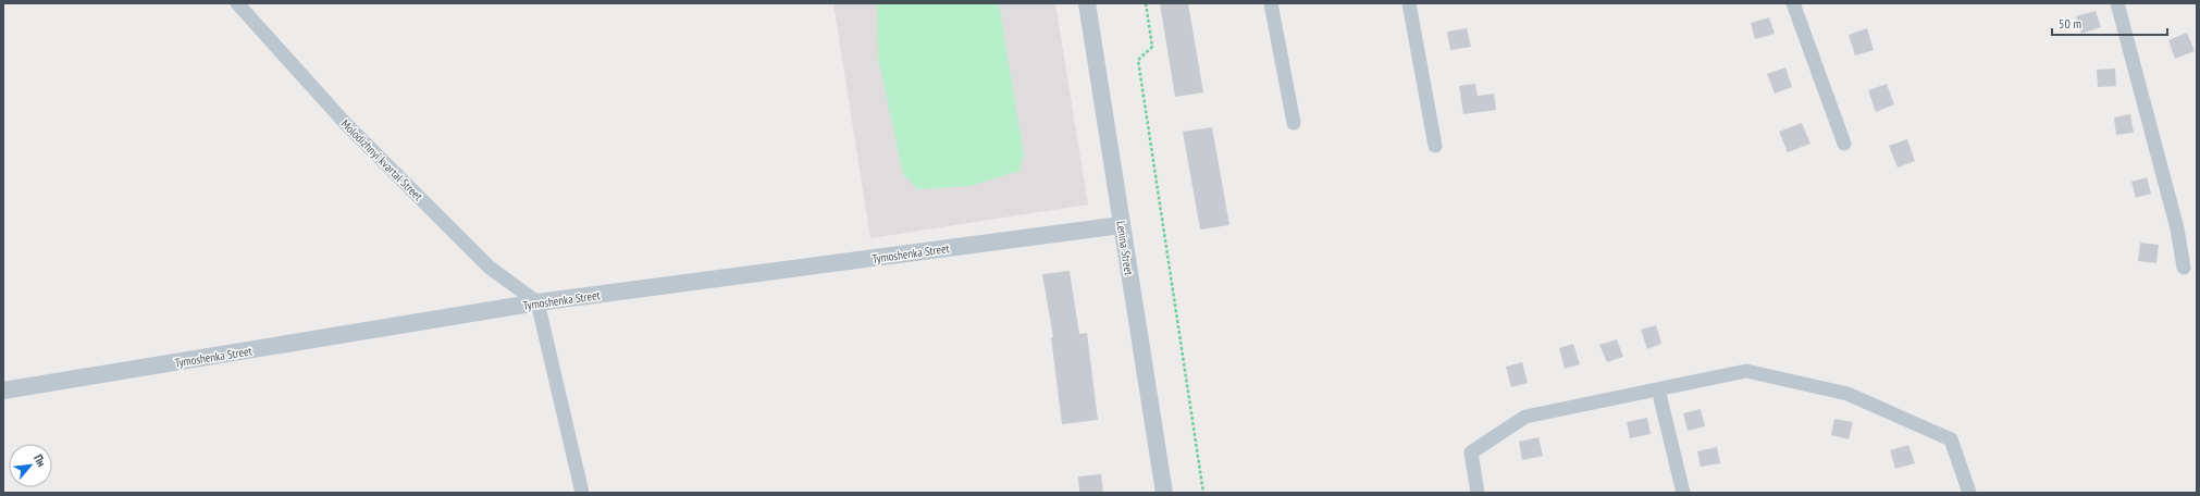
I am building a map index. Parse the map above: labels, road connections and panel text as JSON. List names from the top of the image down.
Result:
{
  "streets": {
    "street": ["Molodizhnyi kvartal Street", "Lenina Street", "Tymoshenka Street"]
  },
  "crossings": [
    ["Molodizhnyi kvartal Street", "Tymoshenka Street"],
    ["Lenina Street", "Tymoshenka Street"]
  ],
  "scale_bar": "50 m",
  "north": "top right"
}
